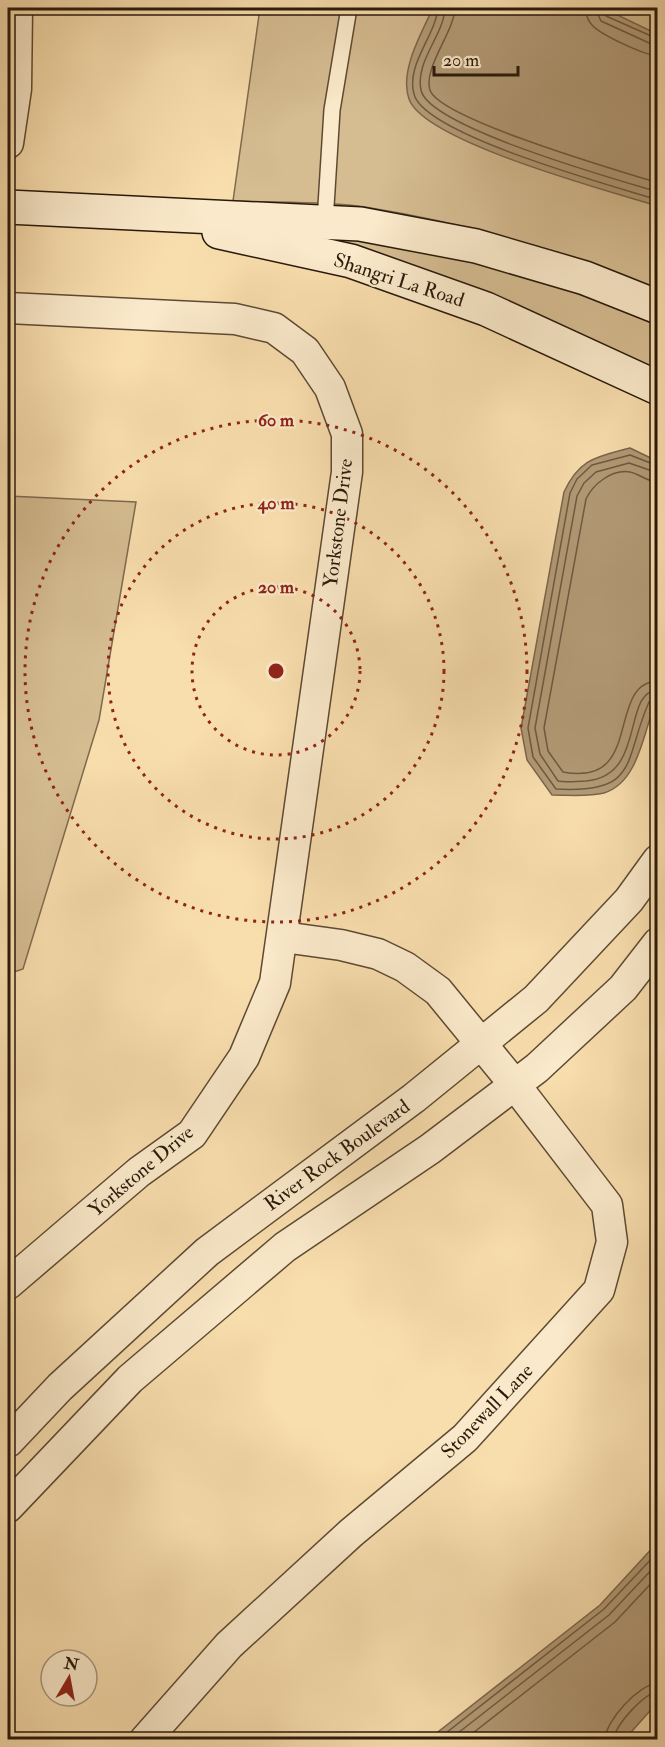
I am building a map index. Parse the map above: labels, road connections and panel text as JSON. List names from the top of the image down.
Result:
{
  "streets": {
    "street": [
      "Shangri La Road",
      "Yorkstone Drive",
      "River Rock Boulevard",
      "Stonewall Lane"
    ]
  },
  "scale_bar": "20 m",
  "north": "top",
  "rings": ["60 m", "40 m", "20 m"]
}
